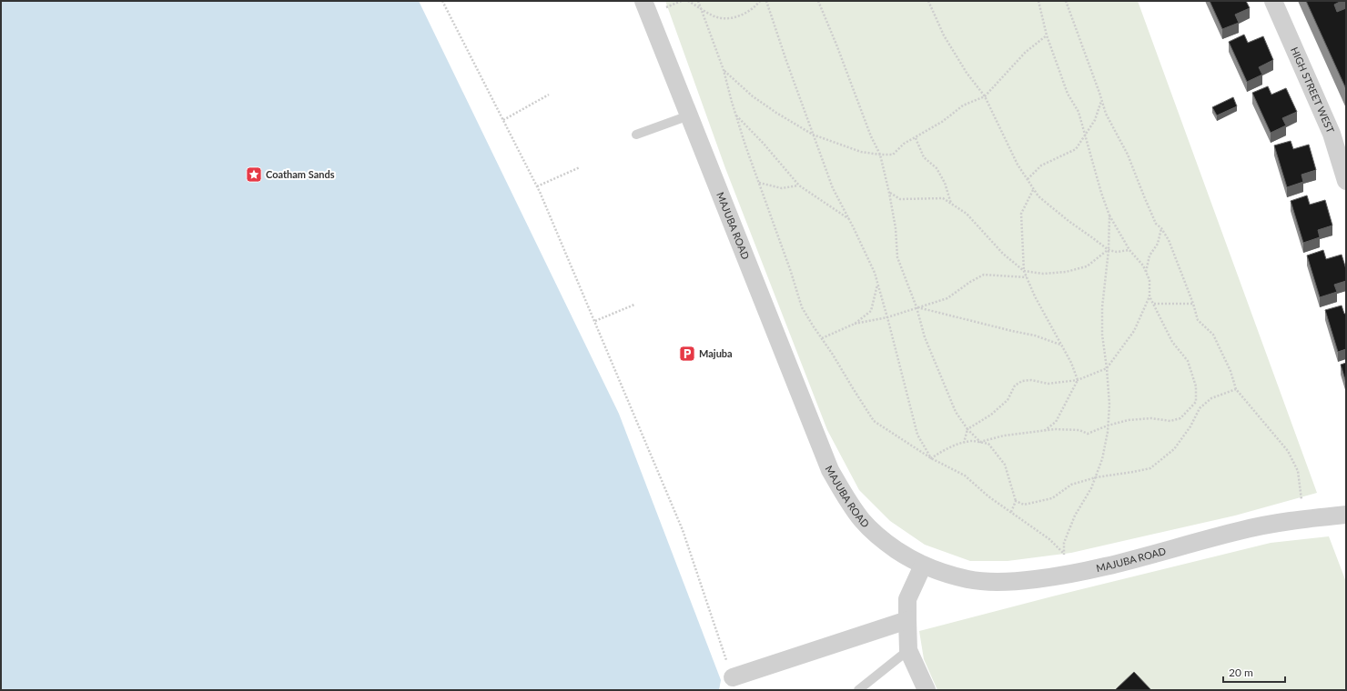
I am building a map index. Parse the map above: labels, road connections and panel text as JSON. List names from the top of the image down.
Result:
{
  "streets": {
    "street": ["HIGH STREET WEST", "MAJUBA ROAD"]
  },
  "places": {
    "place": ["Coatham Sands"],
    "parking": ["Majuba"]
  },
  "scale_bar": "20 m"
}
